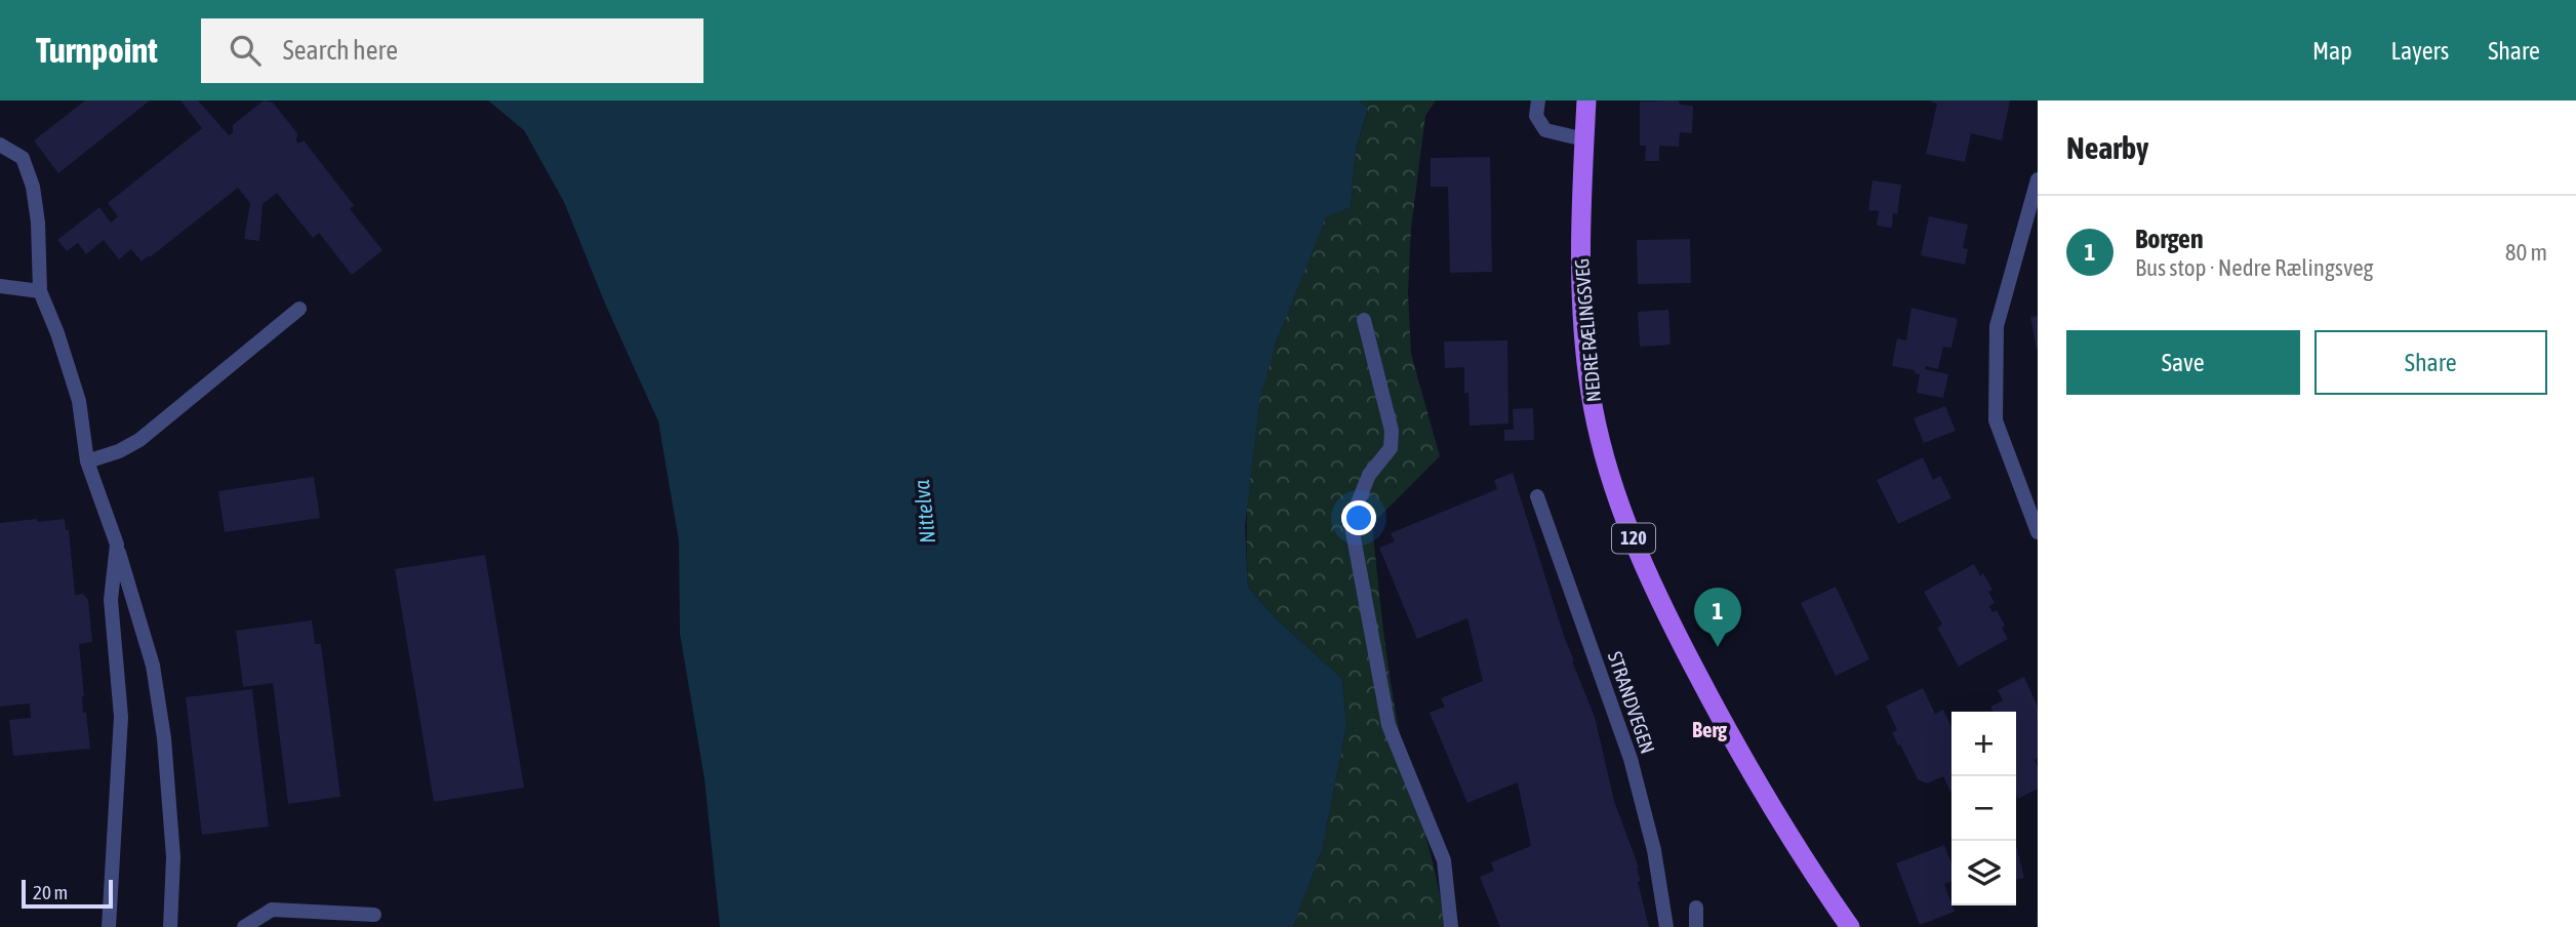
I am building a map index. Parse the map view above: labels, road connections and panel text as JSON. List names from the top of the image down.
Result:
{
  "streets": {
    "main road": ["NEDRE RÆLINGSVEG", "120"],
    "street": ["STRANDVEGEN"]
  },
  "districts": ["Berg"],
  "water": ["Nittelva"],
  "scale_bar": "20 m",
  "page": {
    "header": "Turnpoint",
    "search": "Search here",
    "nav": ["Map", "Layers", "Share"],
    "heading": "Nearby",
    "list": [
      {
        "mark": "1",
        "name": "Borgen",
        "note": "Bus stop · Nedre Rælingsveg",
        "value": "80 m"
      }
    ],
    "buttons": ["Save", "Share"],
    "pins": "1",
    "map_buttons": ["+", "−"],
    "scale": "20 m"
  }
}
